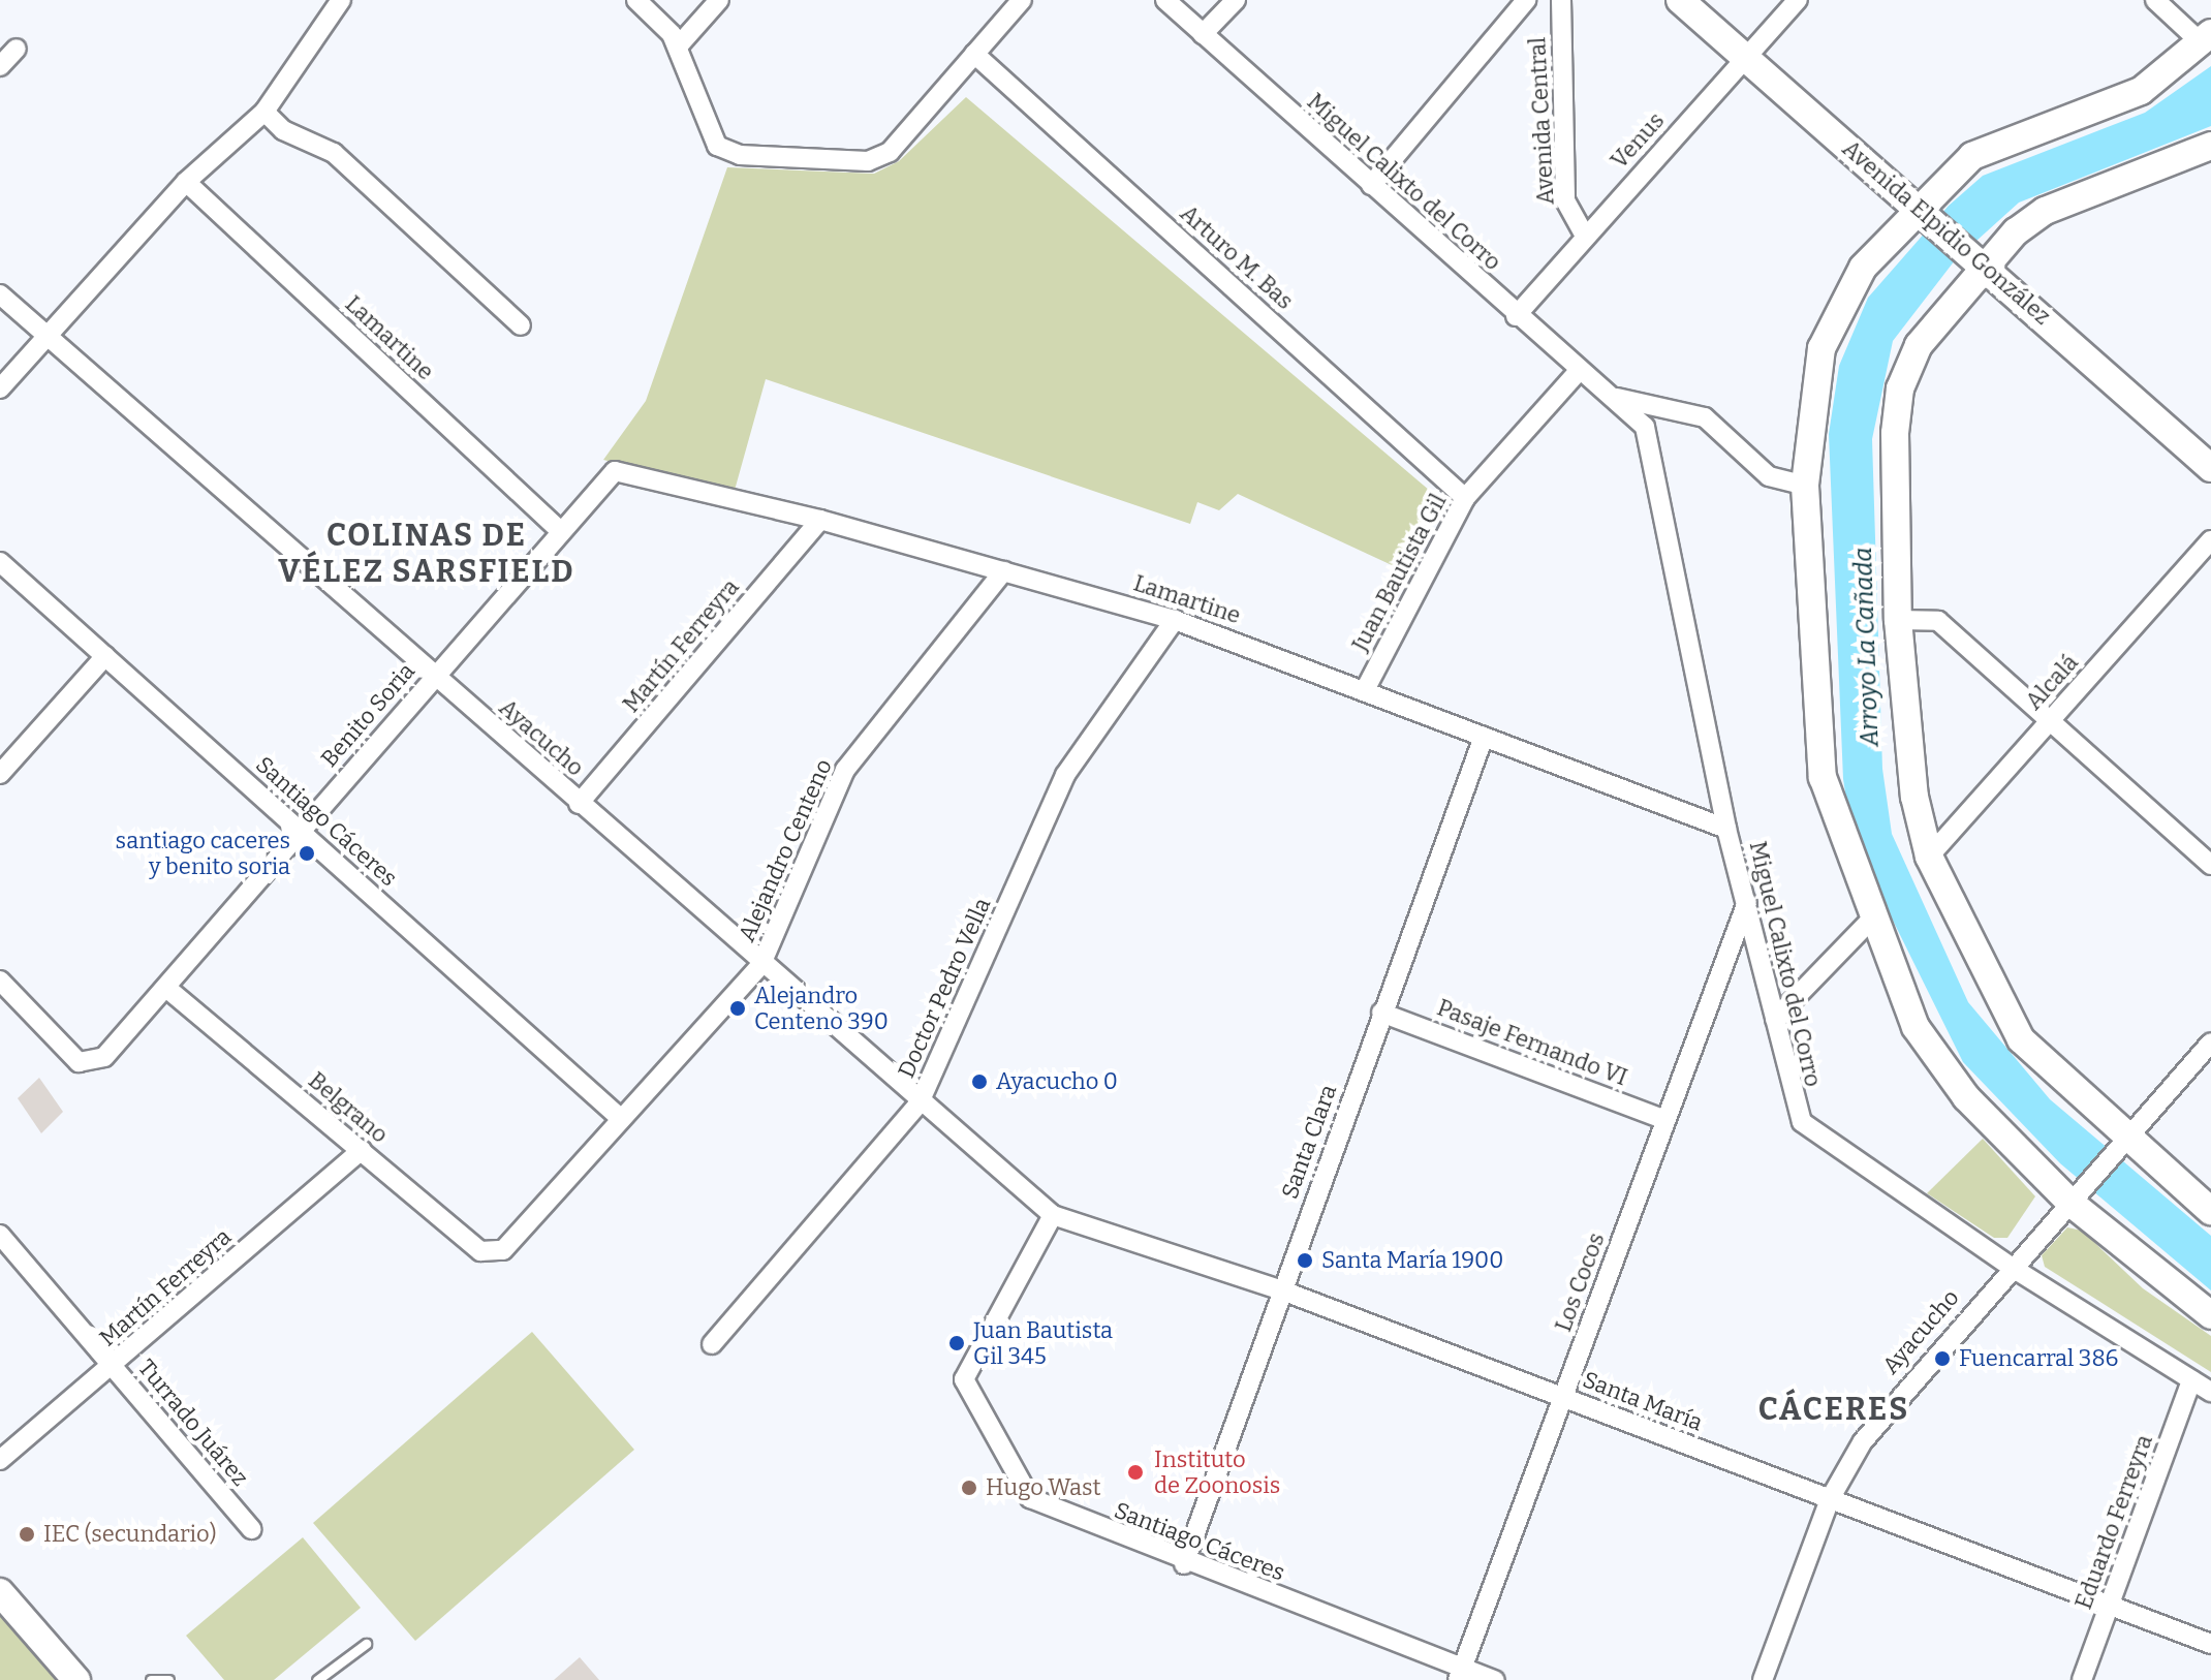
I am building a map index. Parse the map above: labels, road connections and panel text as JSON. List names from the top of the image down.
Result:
{
  "streets": {
    "main road": ["Avenida Elpidio González"],
    "street": [
      "Avenida Central",
      "Venus",
      "Miguel Calixto del Corro",
      "Arturo M. Bas",
      "Lamartine",
      "Juan Bautista Gil",
      "Martín Ferreyra",
      "Alcalá",
      "Benito Soria",
      "Ayacucho",
      "Santiago Cáceres",
      "Alejandro Centeno",
      "Doctor Pedro Vella",
      "Pasaje Fernando VI",
      "Belgrano",
      "Santa Clara",
      "Los Cocos",
      "Santa María",
      "Turrado Juárez",
      "Eduardo Ferreyra"
    ]
  },
  "crossings": [
    ["Avenida Central", "Venus"],
    ["Venus", "Miguel Calixto del Corro"],
    ["Venus", "Avenida Elpidio González"],
    ["Miguel Calixto del Corro", "Lamartine"],
    ["Miguel Calixto del Corro", "Juan Bautista Gil"],
    ["Miguel Calixto del Corro", "Ayacucho"],
    ["Miguel Calixto del Corro", "Los Cocos"],
    ["Miguel Calixto del Corro", "Eduardo Ferreyra"],
    ["Arturo M. Bas", "Juan Bautista Gil"],
    ["Lamartine", "Juan Bautista Gil"],
    ["Lamartine", "Martín Ferreyra"],
    ["Lamartine", "Benito Soria"],
    ["Lamartine", "Alejandro Centeno"],
    ["Lamartine", "Doctor Pedro Vella"],
    ["Lamartine", "Santa Clara"],
    ["Martín Ferreyra", "Ayacucho"],
    ["Martín Ferreyra", "Belgrano"],
    ["Martín Ferreyra", "Turrado Juárez"],
    ["Benito Soria", "Ayacucho"],
    ["Benito Soria", "Santiago Cáceres"],
    ["Benito Soria", "Belgrano"],
    ["Ayacucho", "Santiago Cáceres"],
    ["Ayacucho", "Alejandro Centeno"],
    ["Ayacucho", "Doctor Pedro Vella"],
    ["Ayacucho", "Santa María"],
    ["Santiago Cáceres", "Alejandro Centeno"],
    ["Santiago Cáceres", "Santa Clara"],
    ["Santiago Cáceres", "Los Cocos"],
    ["Santiago Cáceres", "Santa María"],
    ["Alejandro Centeno", "Belgrano"],
    ["Pasaje Fernando VI", "Santa Clara"],
    ["Pasaje Fernando VI", "Los Cocos"],
    ["Santa Clara", "Santa María"],
    ["Los Cocos", "Santa María"],
    ["Santa María", "Eduardo Ferreyra"]
  ],
  "districts": ["COLINAS DE VÉLEZ SARSFIELD", "CÁCERES"],
  "water": ["Arroyo La Cañada"],
  "places": [
    "santiago caceres y benito soria",
    "Alejandro Centeno 390",
    "Ayacucho 0",
    "Santa María 1900",
    "Juan Bautista Gil 345",
    "Fuencarral 386",
    "Instituto de Zoonosis",
    "Hugo Wast",
    "IEC (secundario)"
  ]
}
